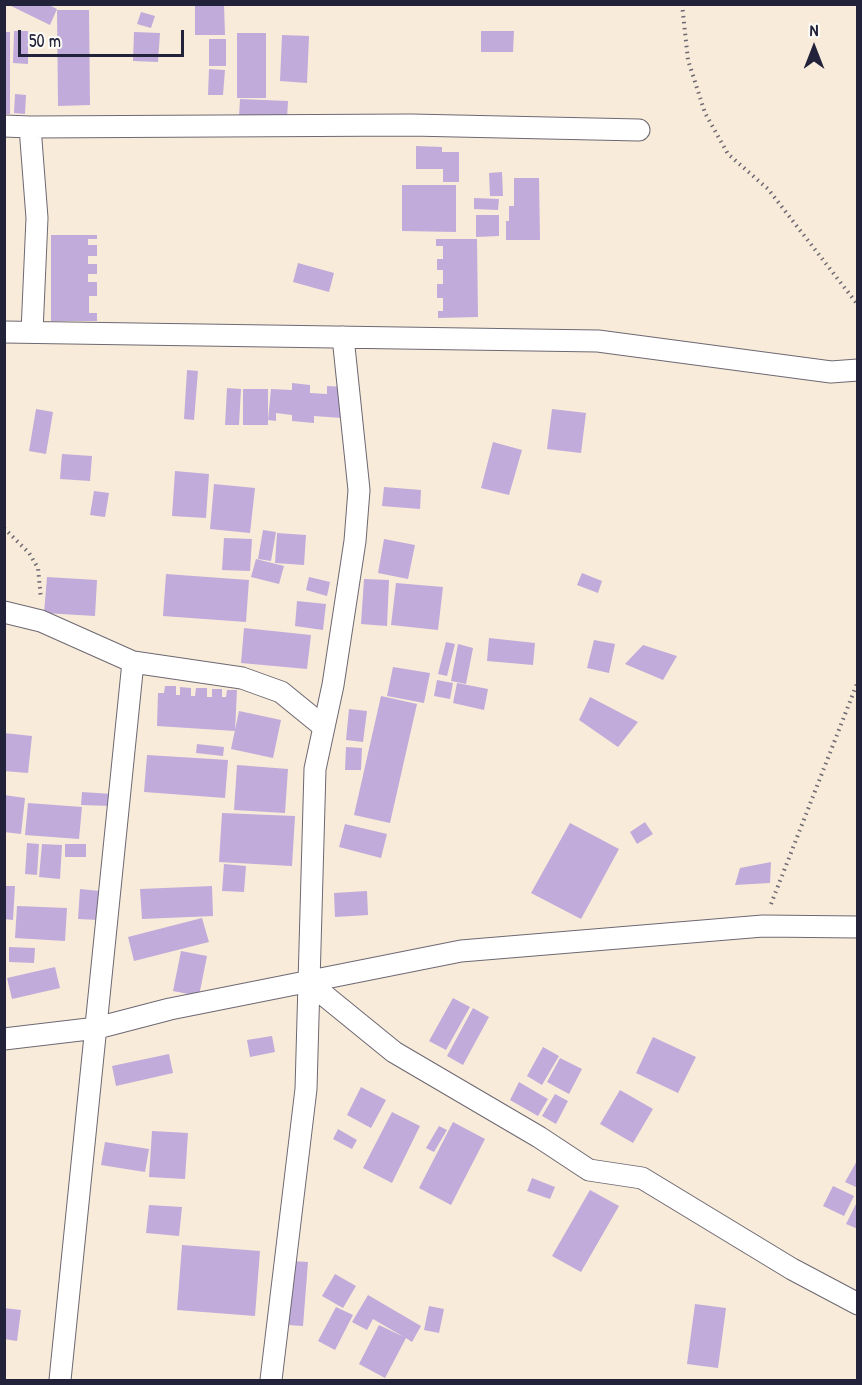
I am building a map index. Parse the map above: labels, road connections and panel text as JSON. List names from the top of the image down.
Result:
{
  "scale_bar": "50 m",
  "north": "top"
}
